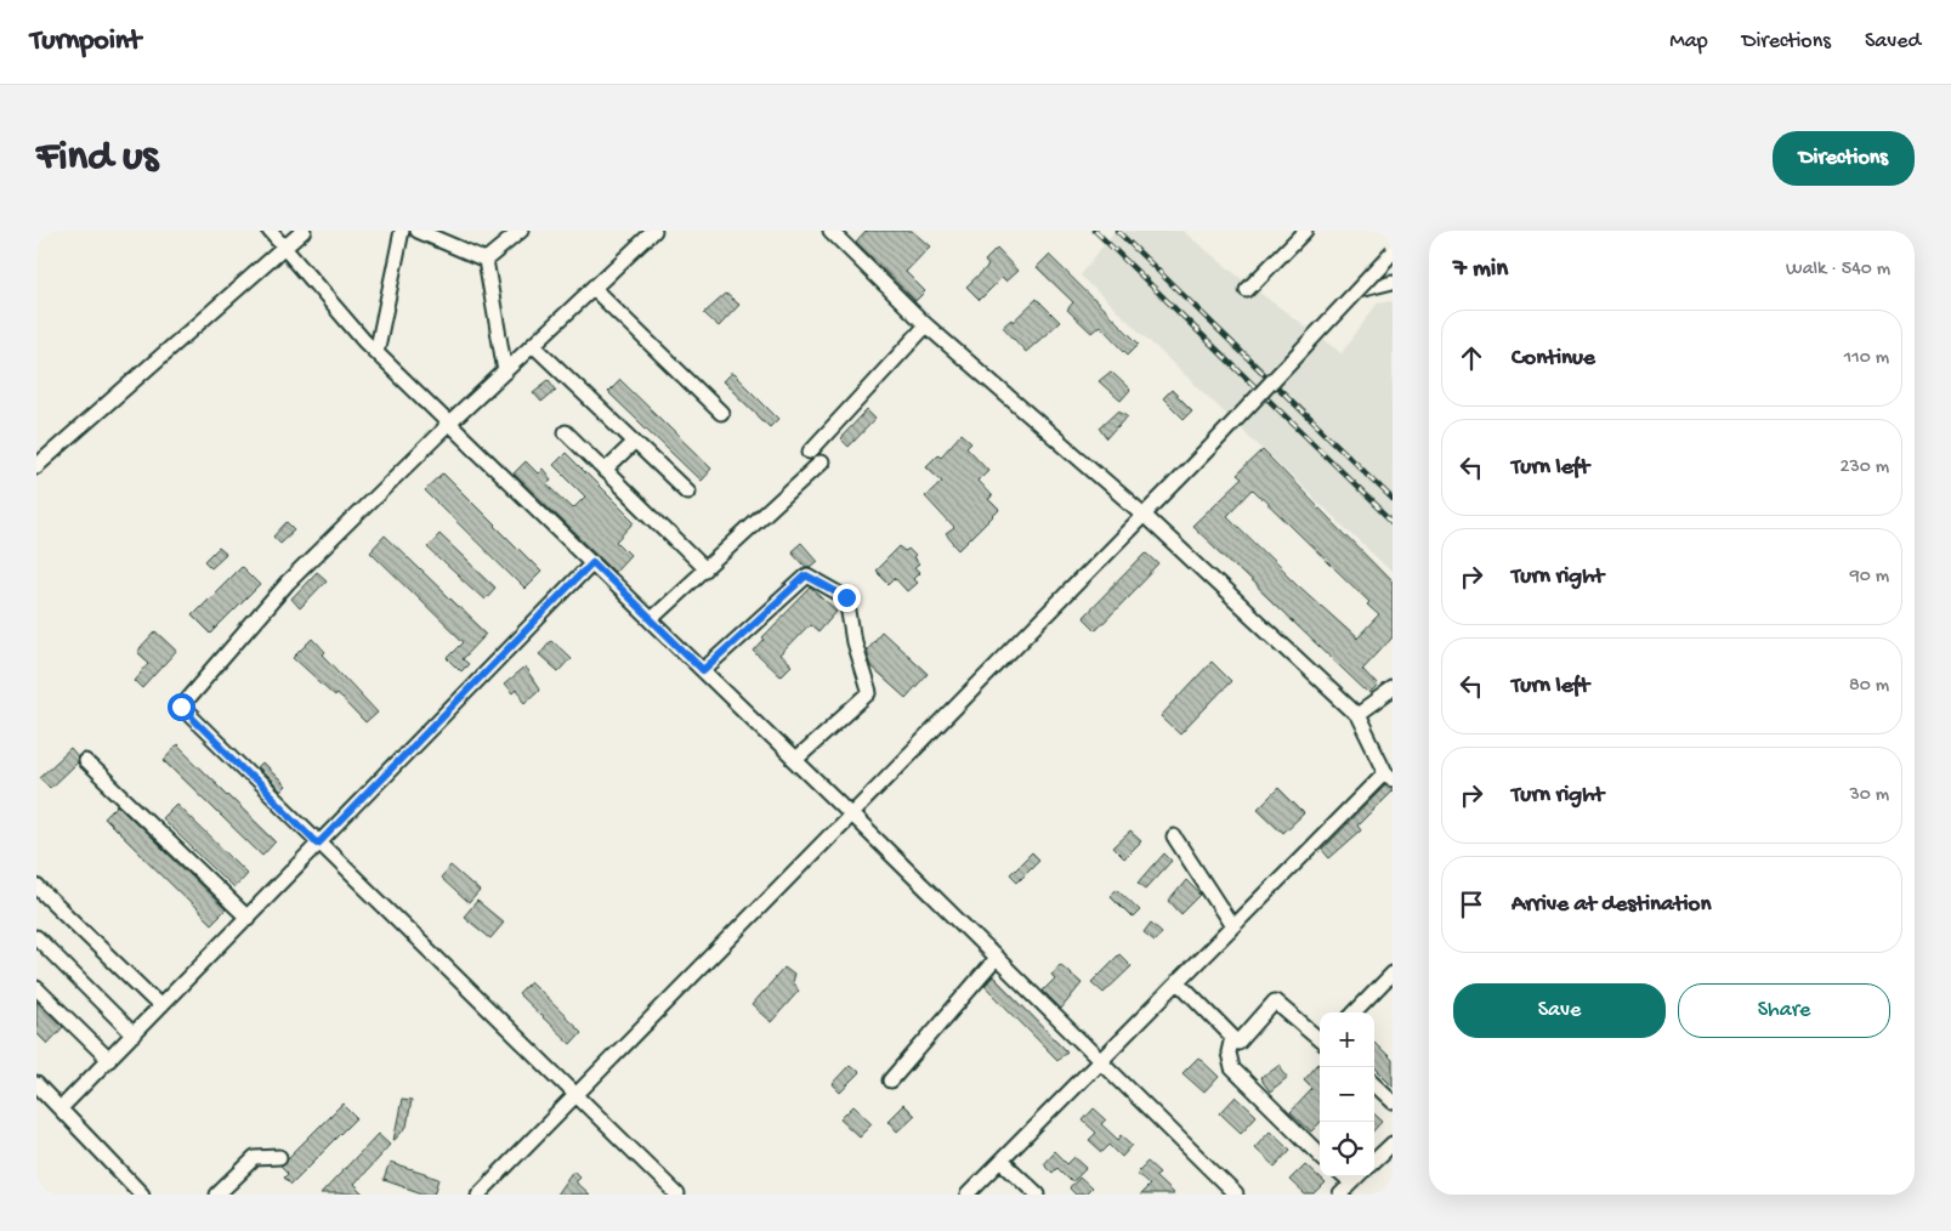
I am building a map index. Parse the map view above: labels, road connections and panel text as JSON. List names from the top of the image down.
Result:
{
  "page": {
    "header": "Turnpoint",
    "nav": ["Map", "Directions", "Saved"],
    "buttons": [
      "Directions",
      ["Save", "Share"]
    ],
    "title": "Find us",
    "heading": ["7 min", "Walk · 540 m"],
    "list": [
      ["Continue", "110 m"],
      ["Turn left", "230 m"],
      ["Turn right", "90 m"],
      ["Turn left", "80 m"],
      ["Turn right", "30 m"],
      "Arrive at destination"
    ],
    "map_buttons": ["+", "−"]
  }
}
